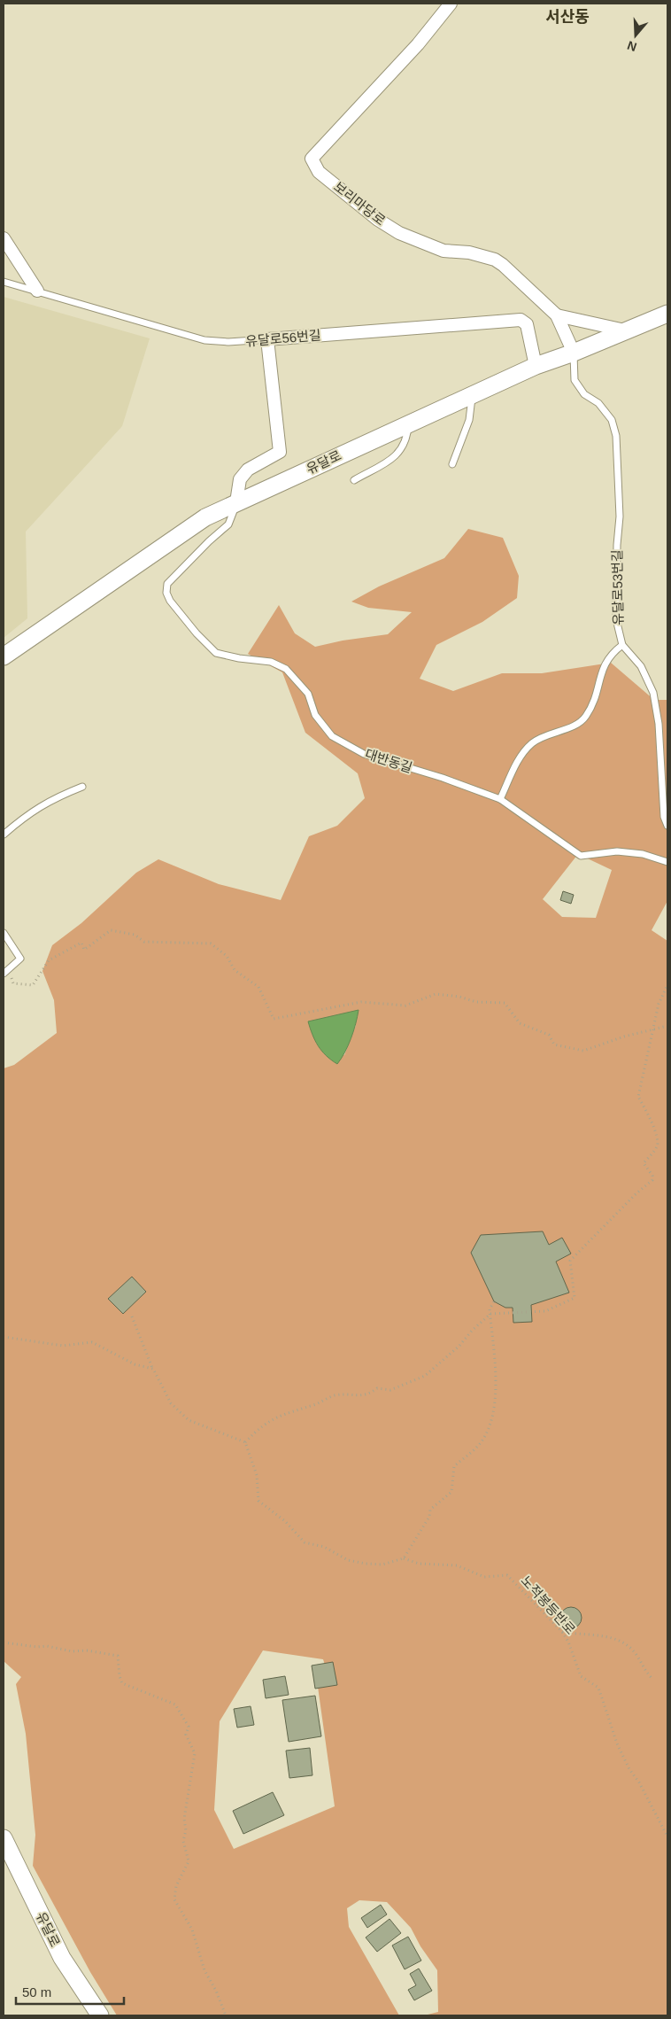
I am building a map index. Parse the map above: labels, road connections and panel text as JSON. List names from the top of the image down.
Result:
{
  "streets": {
    "street": ["보리마당로", "유달로56번길", "유달로"],
    "lane": ["유달로53번길", "대반동길"],
    "path": ["노적봉등반로"]
  },
  "crossings": [
    ["보리마당로", "유달로"],
    ["보리마당로", "유달로53번길"],
    ["유달로56번길", "유달로"],
    ["유달로", "유달로53번길"],
    ["유달로", "대반동길"]
  ],
  "districts": ["서산동"],
  "scale_bar": "50 m",
  "north": "bottom"
}
